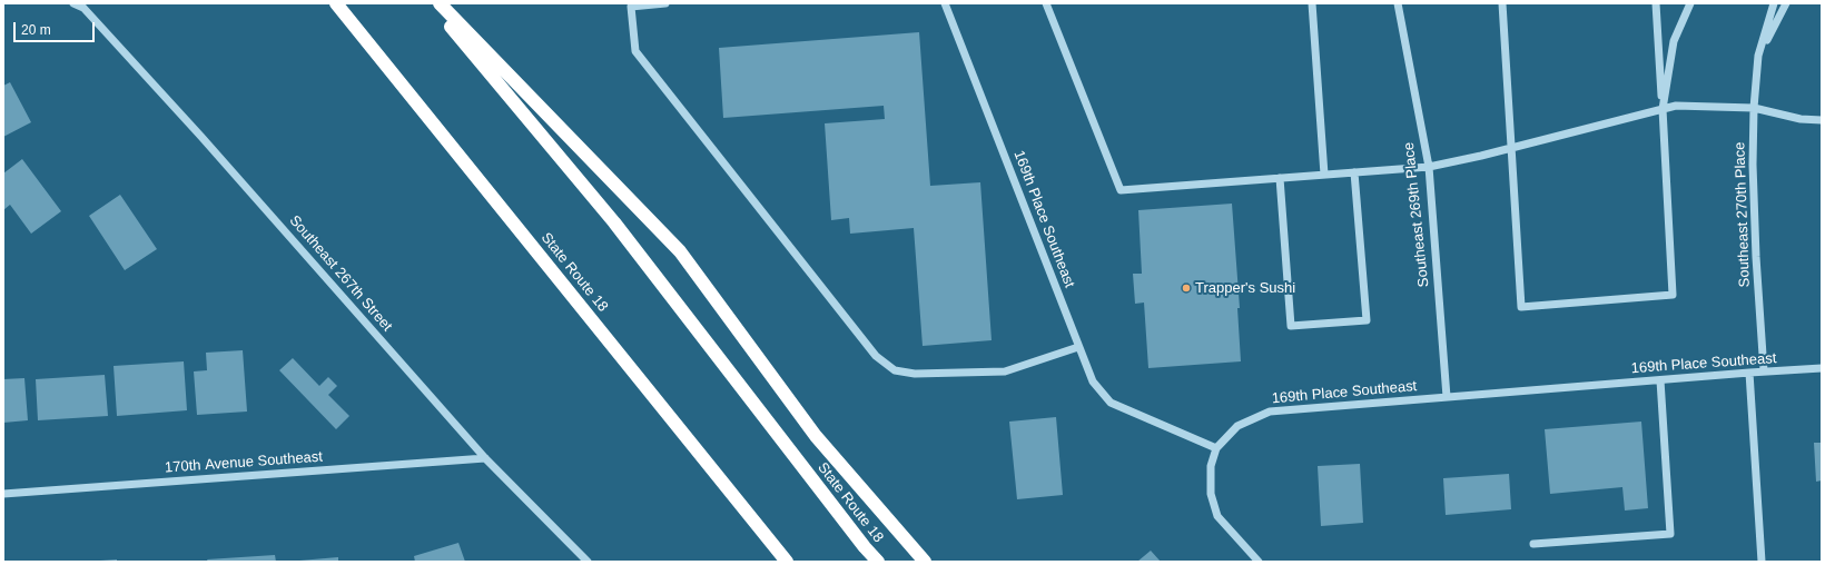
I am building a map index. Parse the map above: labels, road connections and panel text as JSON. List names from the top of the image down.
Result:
{
  "streets": {
    "highway": ["State Route 18"],
    "street": [
      "Southeast 269th Place",
      "Southeast 270th Place",
      "169th Place Southeast",
      "Southeast 267th Street",
      "170th Avenue Southeast"
    ]
  },
  "crossings": [
    ["Southeast 269th Place", "169th Place Southeast"],
    ["Southeast 270th Place", "169th Place Southeast"],
    ["Southeast 267th Street", "170th Avenue Southeast"]
  ],
  "places": ["Trapper's Sushi"],
  "scale_bar": "20 m"
}
